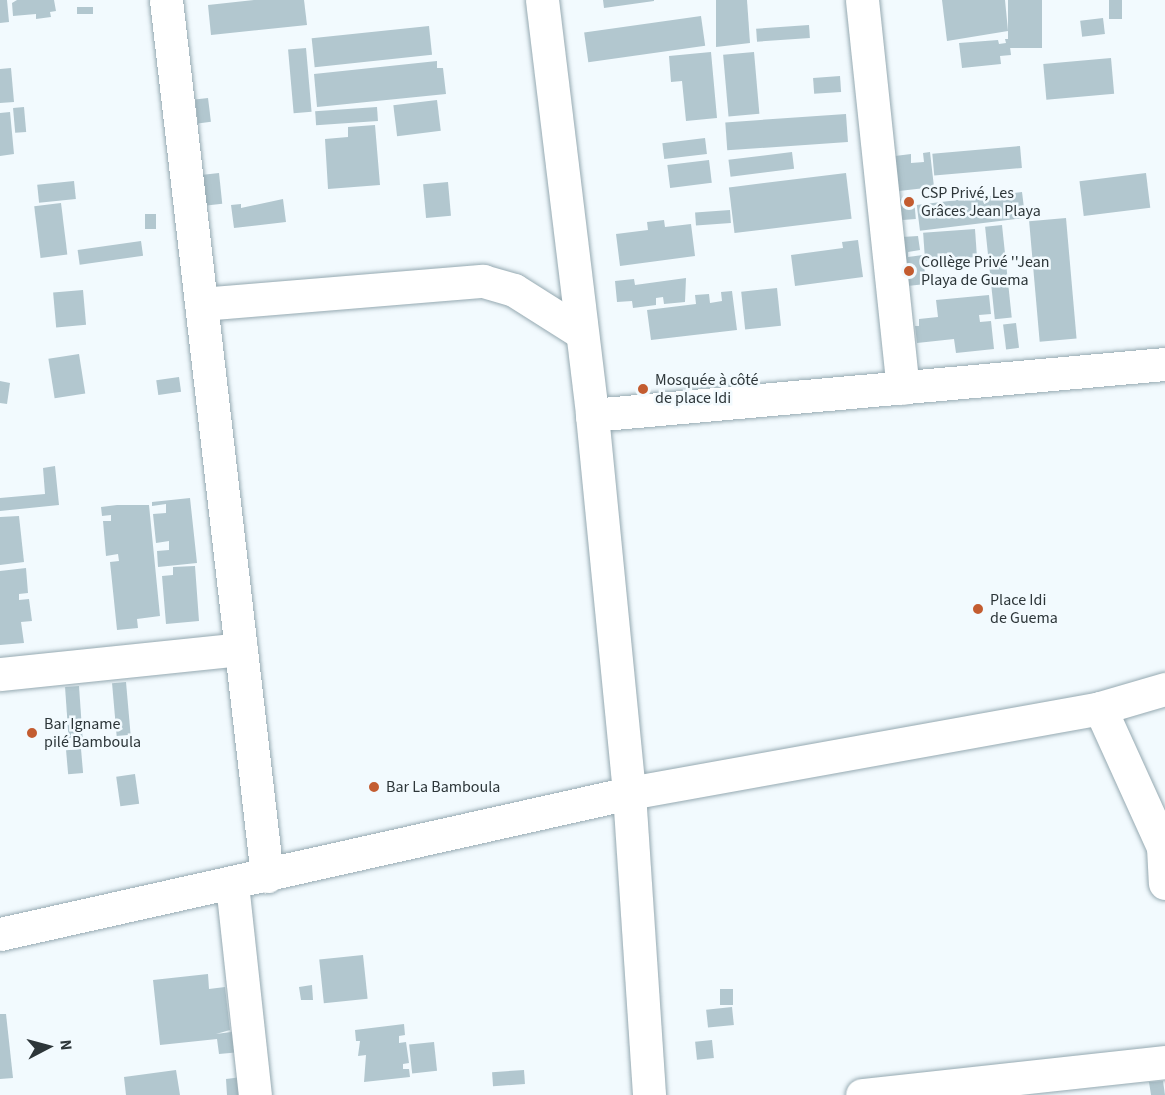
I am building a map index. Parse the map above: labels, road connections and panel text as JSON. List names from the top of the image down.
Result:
{
  "places": [
    "CSP Privé, Les Grâces Jean Playa",
    "Collège Privé ''Jean Playa de Guema",
    "Mosquée à côté de place Idi",
    "Place Idi de Guema",
    "Bar Igname pilé Bamboula",
    "Bar La Bamboula"
  ],
  "north": "right"
}
